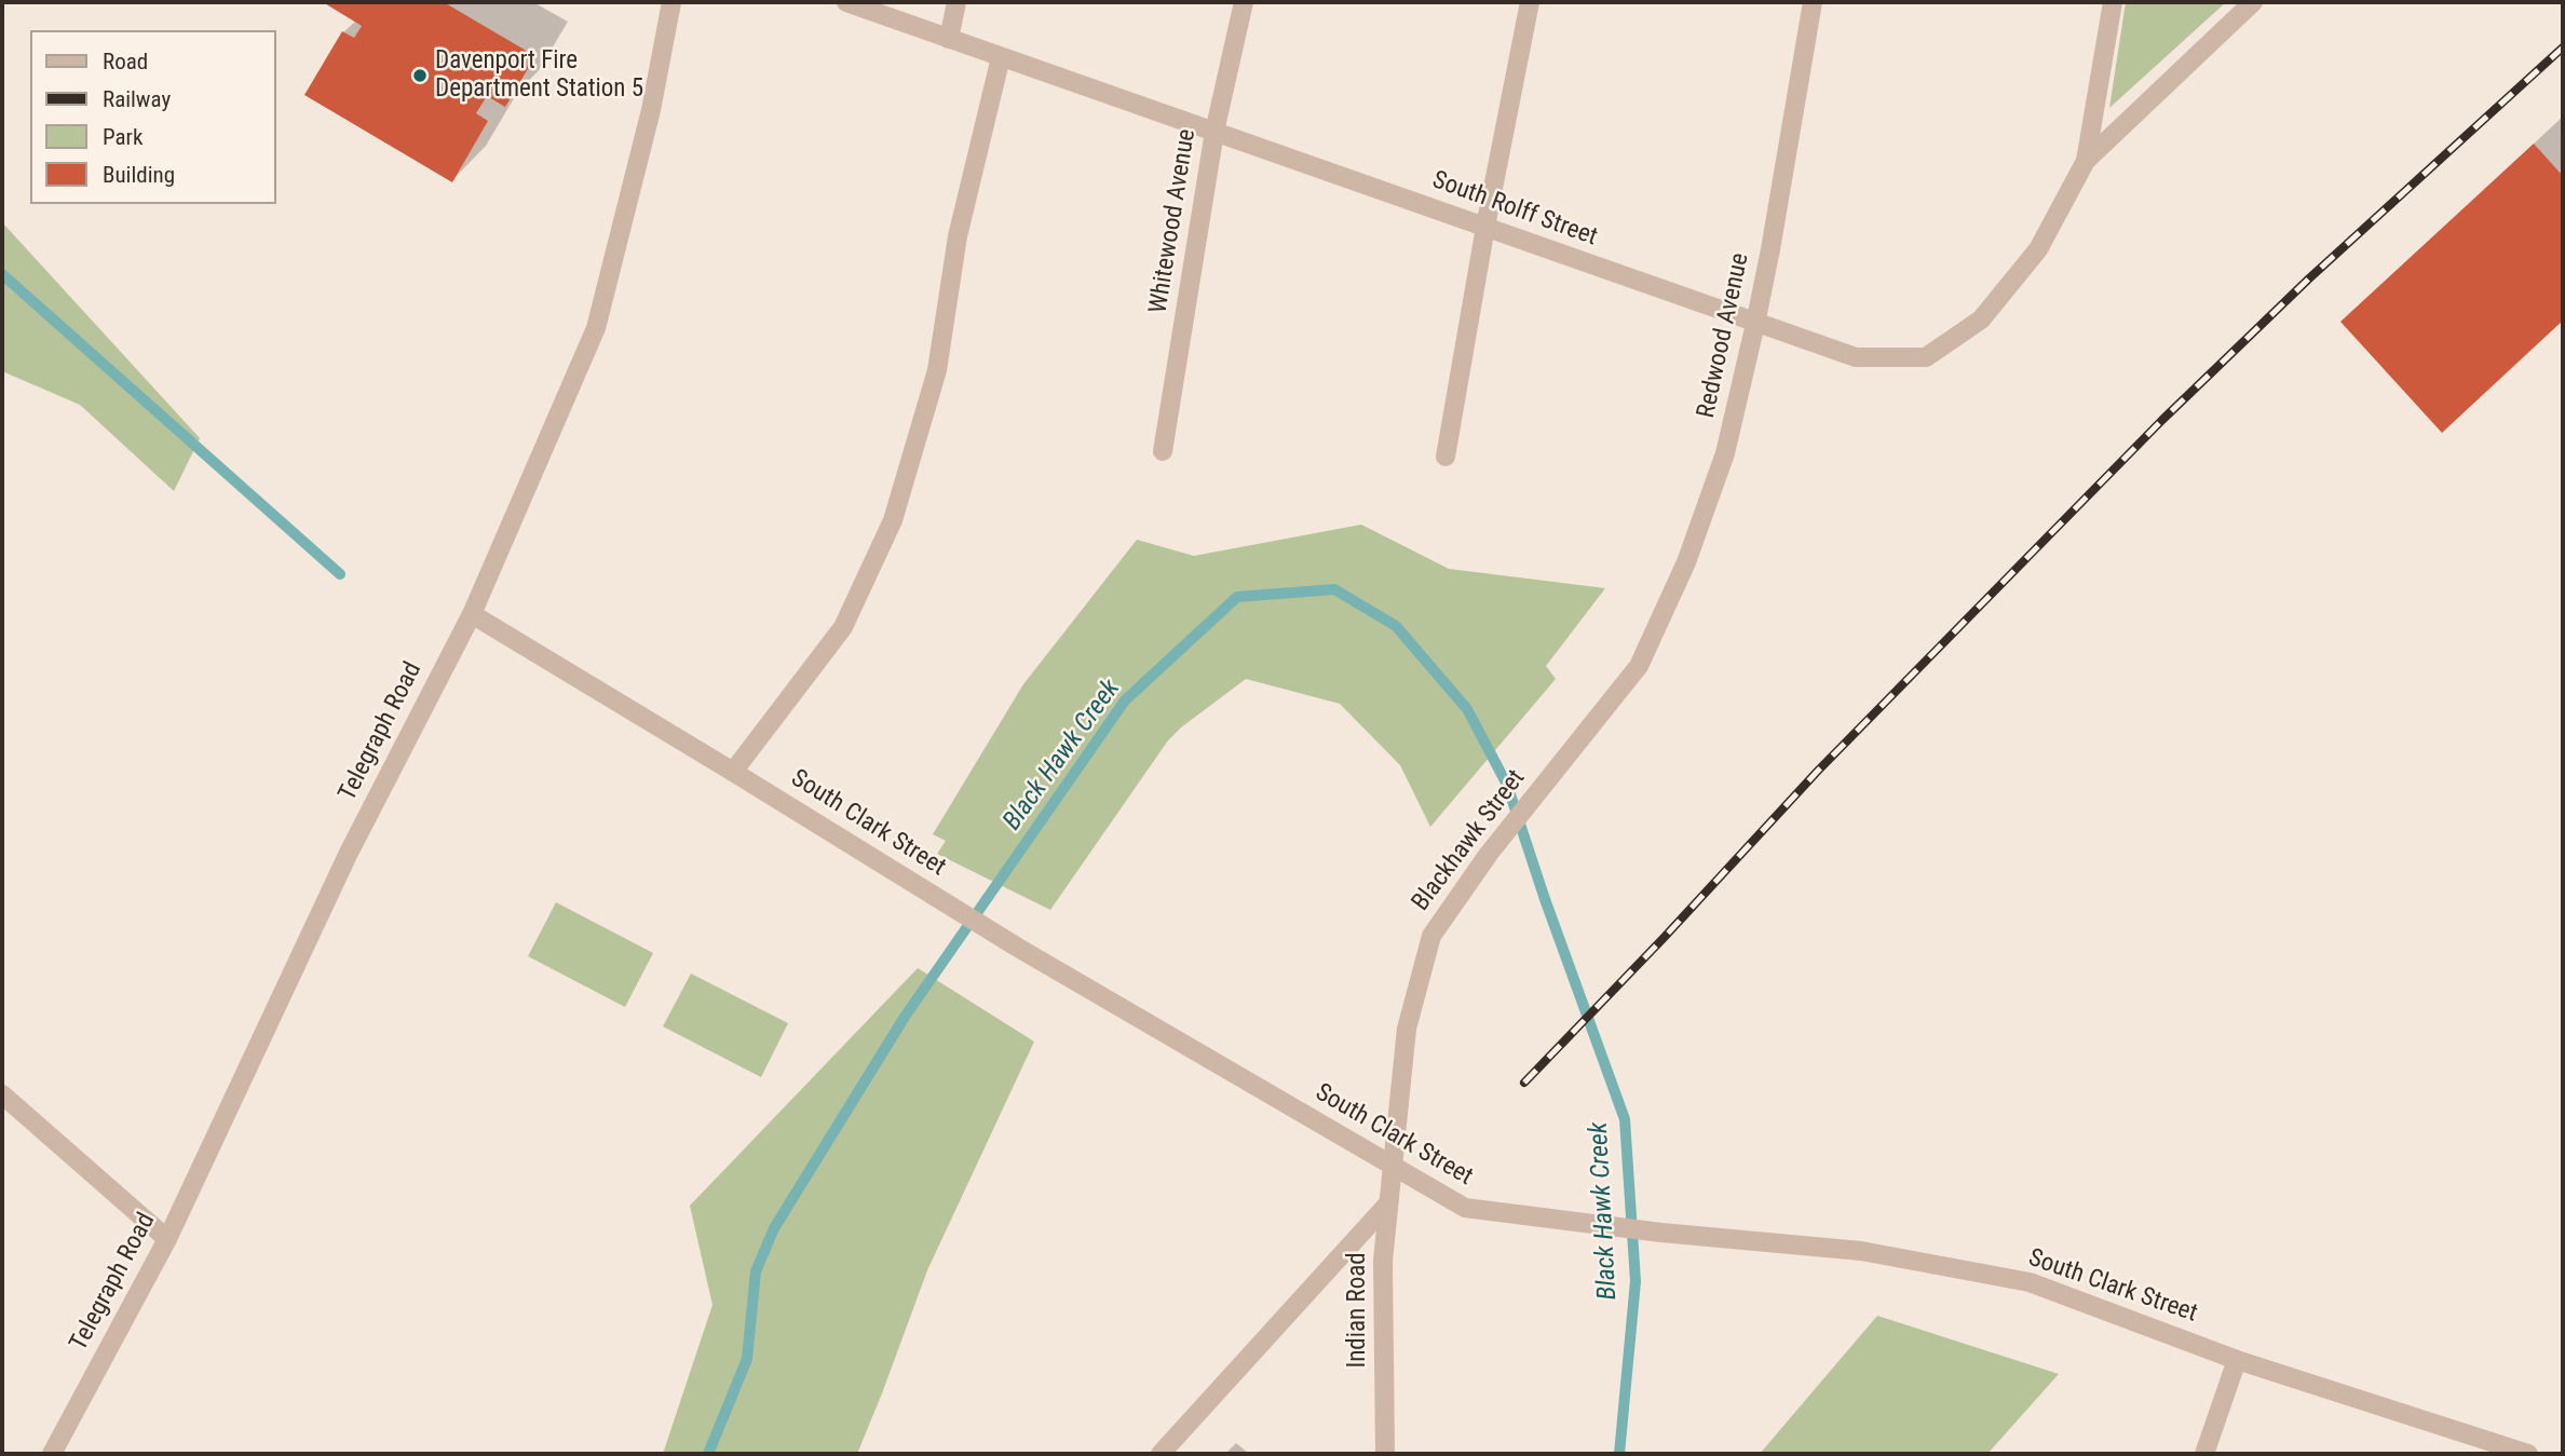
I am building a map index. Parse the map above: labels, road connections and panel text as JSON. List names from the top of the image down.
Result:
{
  "streets": {
    "street": [
      "South Rolff Street",
      "Whitewood Avenue",
      "Redwood Avenue",
      "Telegraph Road",
      "South Clark Street",
      "Blackhawk Street",
      "Indian Road"
    ]
  },
  "crossings": [
    ["South Rolff Street", "Whitewood Avenue"],
    ["South Rolff Street", "Redwood Avenue"],
    ["Redwood Avenue", "Blackhawk Street"],
    ["Telegraph Road", "South Clark Street"],
    ["South Clark Street", "Blackhawk Street"],
    ["South Clark Street", "Indian Road"],
    ["Blackhawk Street", "Indian Road"]
  ],
  "water": ["Black Hawk Creek"],
  "places": ["Davenport Fire Department Station 5"],
  "legend": [
    "Road",
    "Railway",
    "Park",
    "Building"
  ]
}
